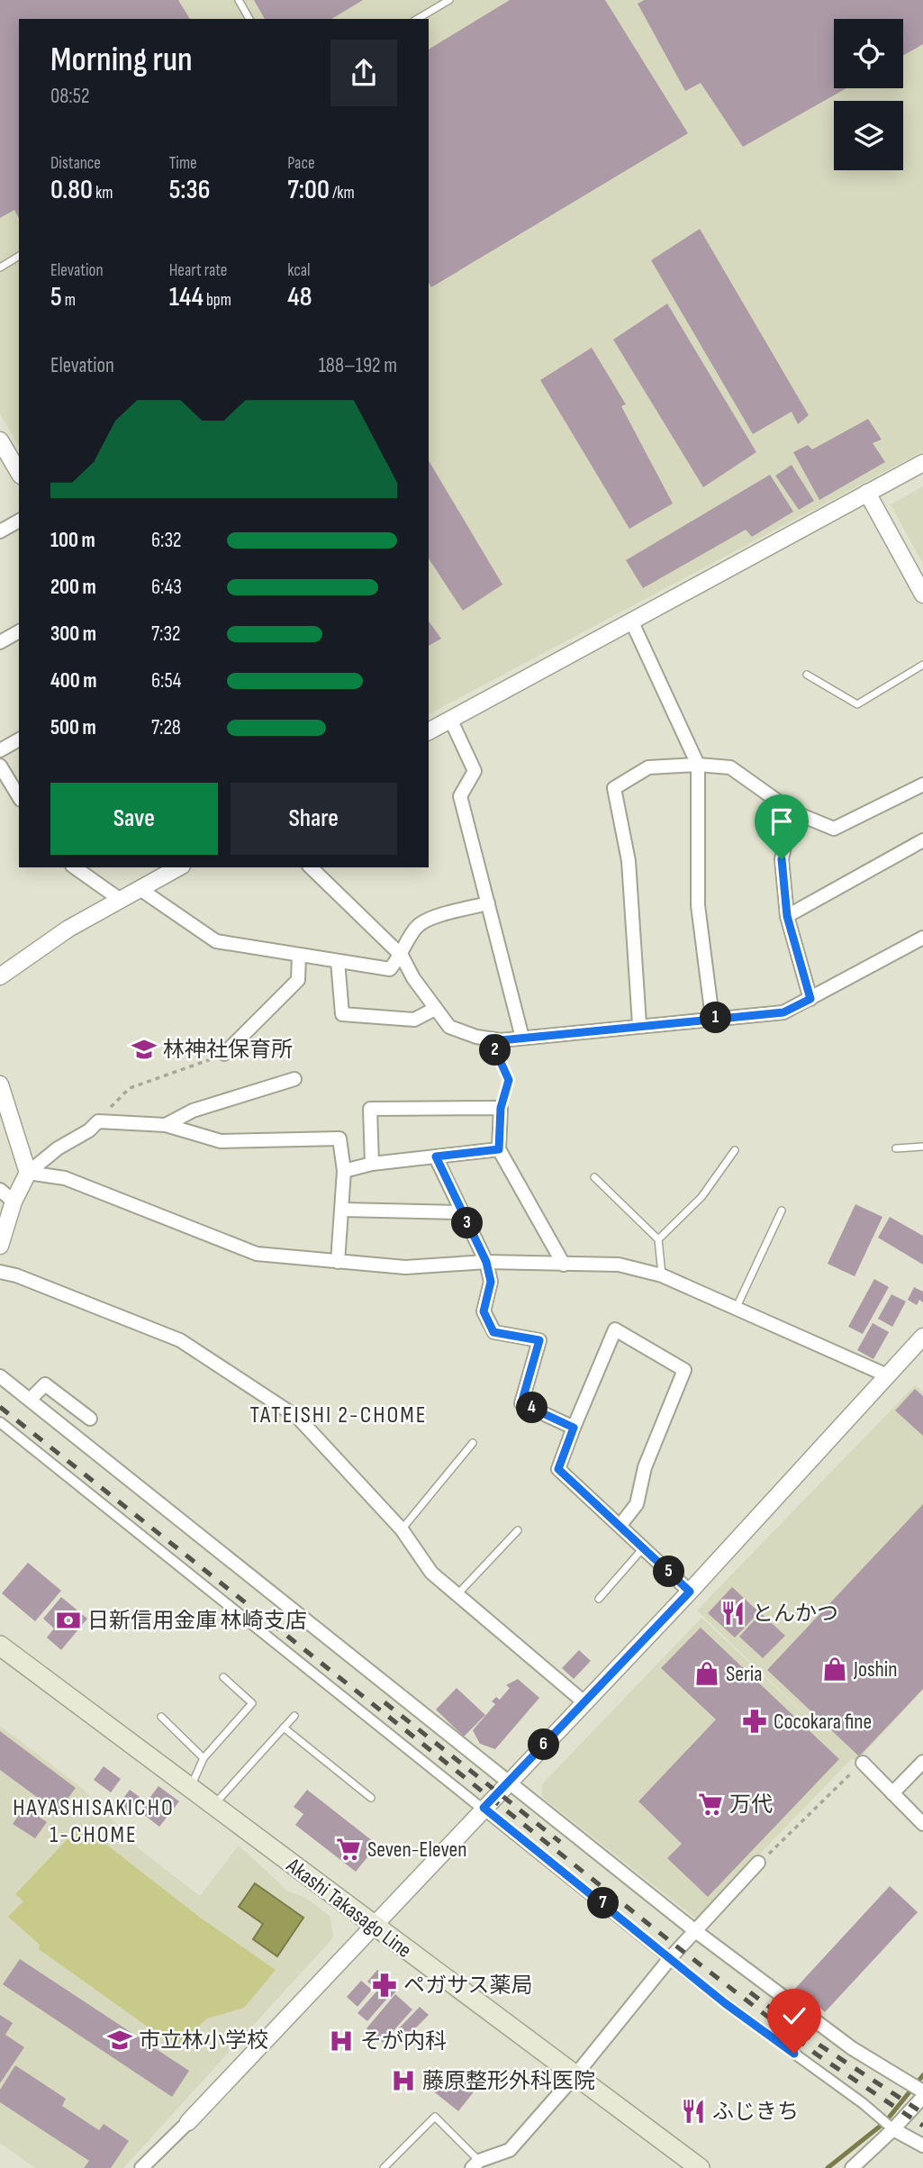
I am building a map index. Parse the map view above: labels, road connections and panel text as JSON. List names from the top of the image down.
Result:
{
  "streets": {
    "main road": ["Akashi Takasago Line"]
  },
  "districts": ["TATEISHI 2-CHOME", "HAYASHISAKICHO 1-CHOME"],
  "places": {
    "school or university": ["林神社保育所", "市立林小学校"],
    "restaurant": ["とんかつ", "ふじきち"],
    "bank": ["日新信用金庫 林崎支店"],
    "shop": ["Joshin", "Seria"],
    "pharmacy": ["Cocokara fine", "ペガサス薬局"],
    "supermarket": ["万代", "Seven-Eleven"],
    "hospital": ["そが内科", "藤原整形外科医院"]
  },
  "page": {
    "heading": ["Morning run", "08:52"],
    "stats": [
      ["Distance", "0.80 km"],
      ["Time", "5:36"],
      ["Pace", "7:00 /km"],
      ["Elevation", "5 m"],
      ["Heart rate", "144 bpm"],
      ["kcal", "48"]
    ],
    "chart": ["Elevation", "188–192 m"],
    "list": [
      {
        "name": "100 m",
        "note": "6:32"
      },
      {
        "name": "200 m",
        "note": "6:43"
      },
      {
        "name": "300 m",
        "note": "7:32"
      },
      {
        "name": "400 m",
        "note": "6:54"
      },
      {
        "name": "500 m",
        "note": "7:28"
      }
    ],
    "buttons": ["Save", "Share"],
    "pins": [
      "1",
      "2",
      "3",
      "4",
      "5",
      "6",
      "7"
    ]
  }
}
